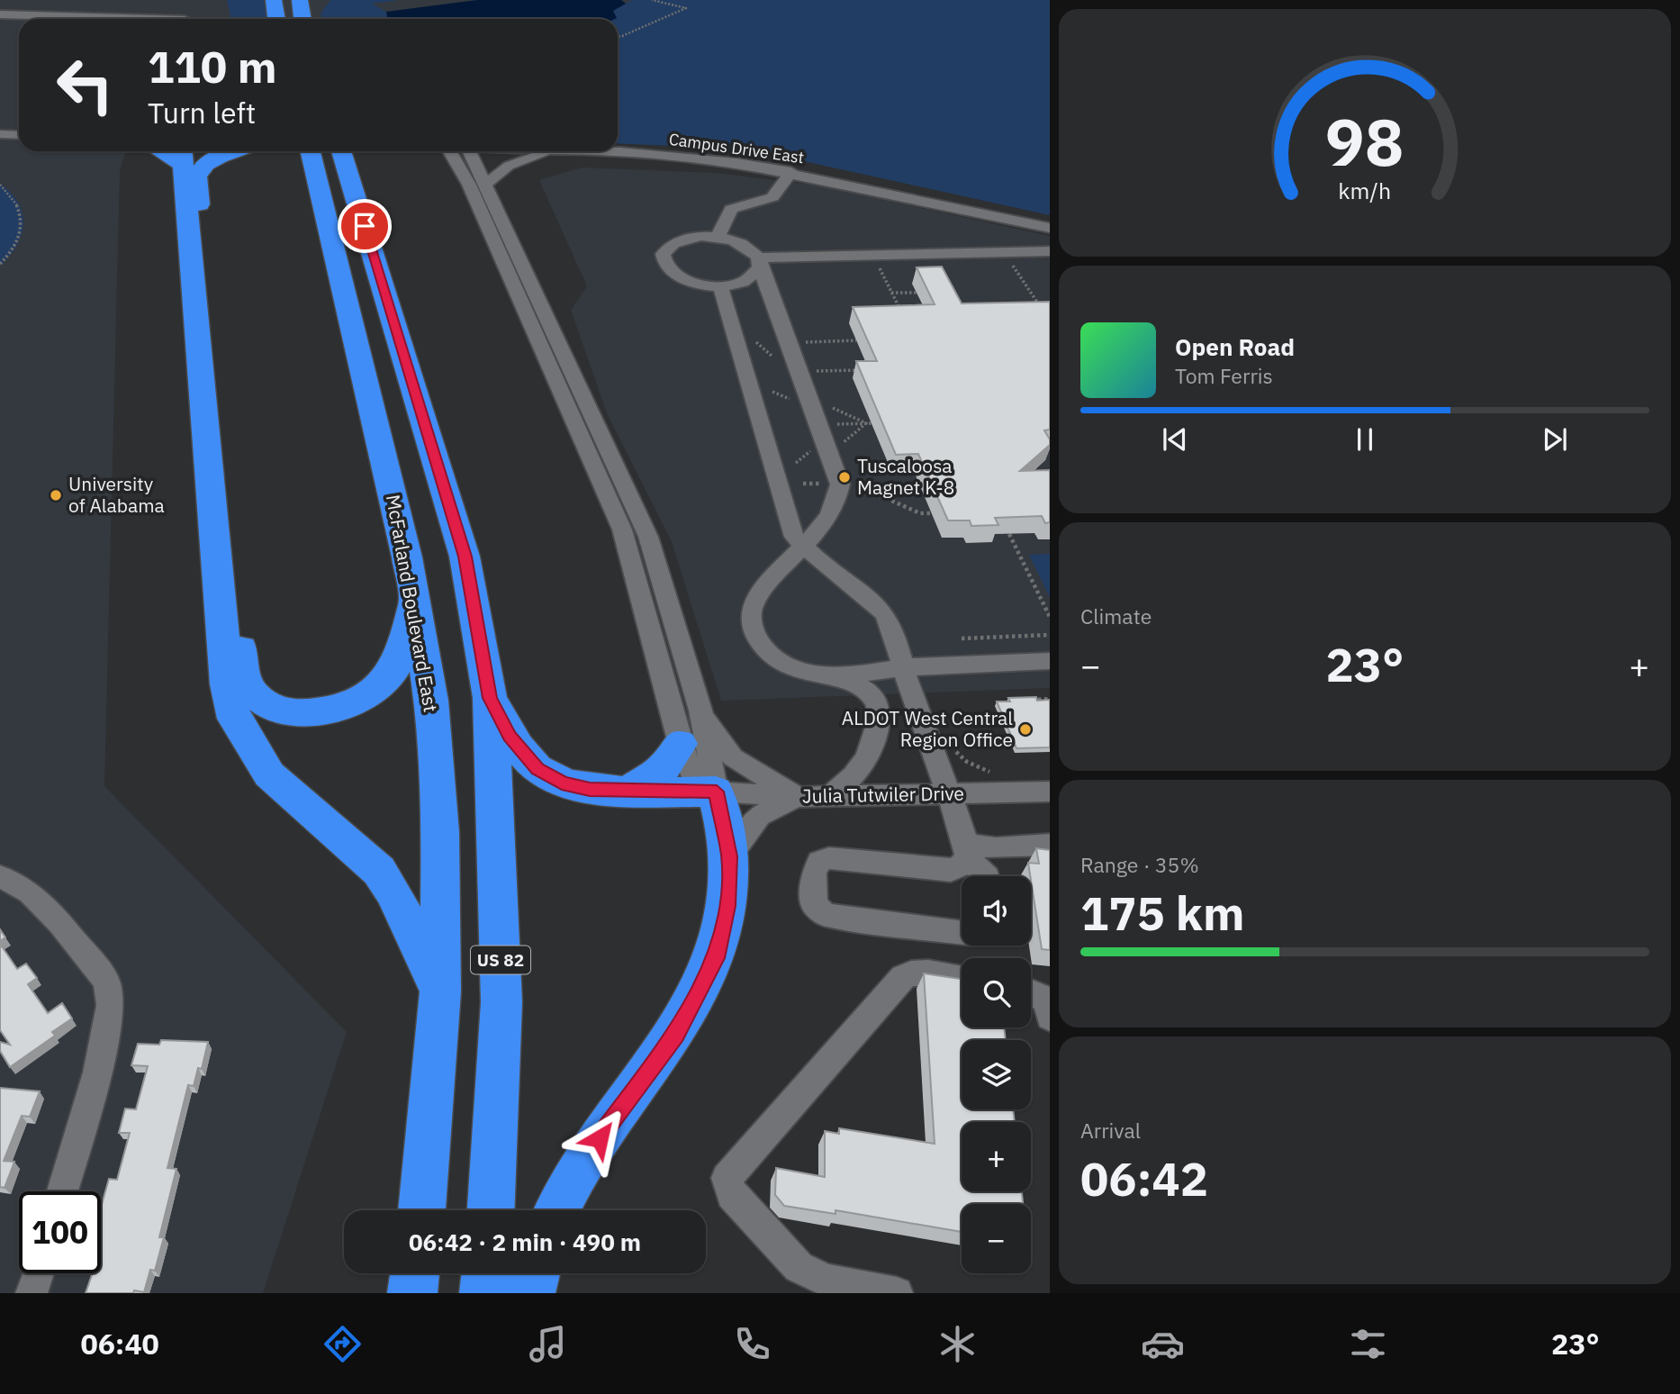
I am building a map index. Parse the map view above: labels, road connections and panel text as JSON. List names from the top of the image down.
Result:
{
  "streets": {
    "highway": ["McFarland Boulevard East", "US 82"],
    "street": ["Campus Drive East", "Julia Tutwiler Drive"]
  },
  "places": ["Tuscaloosa Magnet K-8", "University of Alabama", "ALDOT West Central Region Office"],
  "page": {
    "turn": ["110 m", "Turn left"],
    "song": ["Open Road", "Tom Ferris"],
    "tile": [
      "Climate",
      ["Range · 35%", "175 km"],
      ["Arrival", "06:42"]
    ],
    "heat": ["−", "23°", "+"],
    "map_buttons": ["+", "−"],
    "limit": "100",
    "trip": "06:42 · 2 min · 490 m",
    "tabs": ["06:40", "23°"],
    "gauge": ["98", "km/h"]
  }
}
